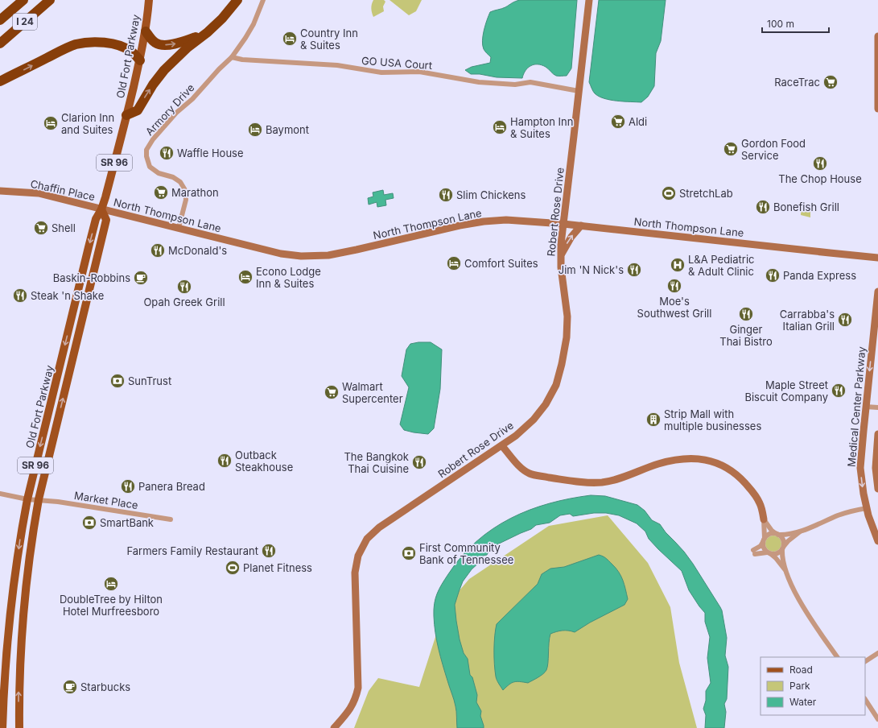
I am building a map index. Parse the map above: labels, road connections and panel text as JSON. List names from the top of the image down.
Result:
{
  "streets": {
    "highway": ["I 24"],
    "main road": ["Old Fort Parkway", "SR 96"],
    "street": [
      "GO USA Court",
      "Armory Drive",
      "Chaffin Place",
      "Robert Rose Drive",
      "North Thompson Lane",
      "Medical Center Parkway",
      "Market Place"
    ]
  },
  "crossings": [
    ["Old Fort Parkway", "Chaffin Place"],
    ["Old Fort Parkway", "North Thompson Lane"],
    ["Old Fort Parkway", "Market Place"],
    ["GO USA Court", "Armory Drive"],
    ["GO USA Court", "Robert Rose Drive"],
    ["Armory Drive", "North Thompson Lane"],
    ["Chaffin Place", "North Thompson Lane"],
    ["Robert Rose Drive", "North Thompson Lane"]
  ],
  "places": {
    "hotel": [
      "Country Inn & Suites",
      "Clarion Inn and Suites",
      "Hampton Inn & Suites",
      "Baymont",
      "Comfort Suites",
      "Econo Lodge Inn & Suites",
      "DoubleTree by Hilton Hotel Murfreesboro"
    ],
    "supermarket": [
      "RaceTrac",
      "Aldi",
      "Gordon Food Service",
      "Marathon",
      "Shell",
      "Walmart Supercenter"
    ],
    "restaurant": [
      "Waffle House",
      "The Chop House",
      "Slim Chickens",
      "Bonefish Grill",
      "McDonald's",
      "Jim 'N Nick's",
      "Panda Express",
      "Moe's Southwest Grill",
      "Opah Greek Grill",
      "Steak 'n Shake",
      "Ginger Thai Bistro",
      "Carrabba's Italian Grill",
      "Maple Street Biscuit Company",
      "Outback Steakhouse",
      "The Bangkok Thai Cuisine",
      "Panera Bread",
      "Farmers Family Restaurant"
    ],
    "sports": ["StretchLab", "Planet Fitness"],
    "hospital": ["L&A Pediatric & Adult Clinic"],
    "cafe": ["Baskin-Robbins", "Starbucks"],
    "bank": ["SunTrust", "SmartBank", "First Community Bank of Tennessee"],
    "building": ["Strip Mall with multiple businesses"]
  },
  "legend": ["Road", "Park", "Water"],
  "scale_bar": "100 m"
}
